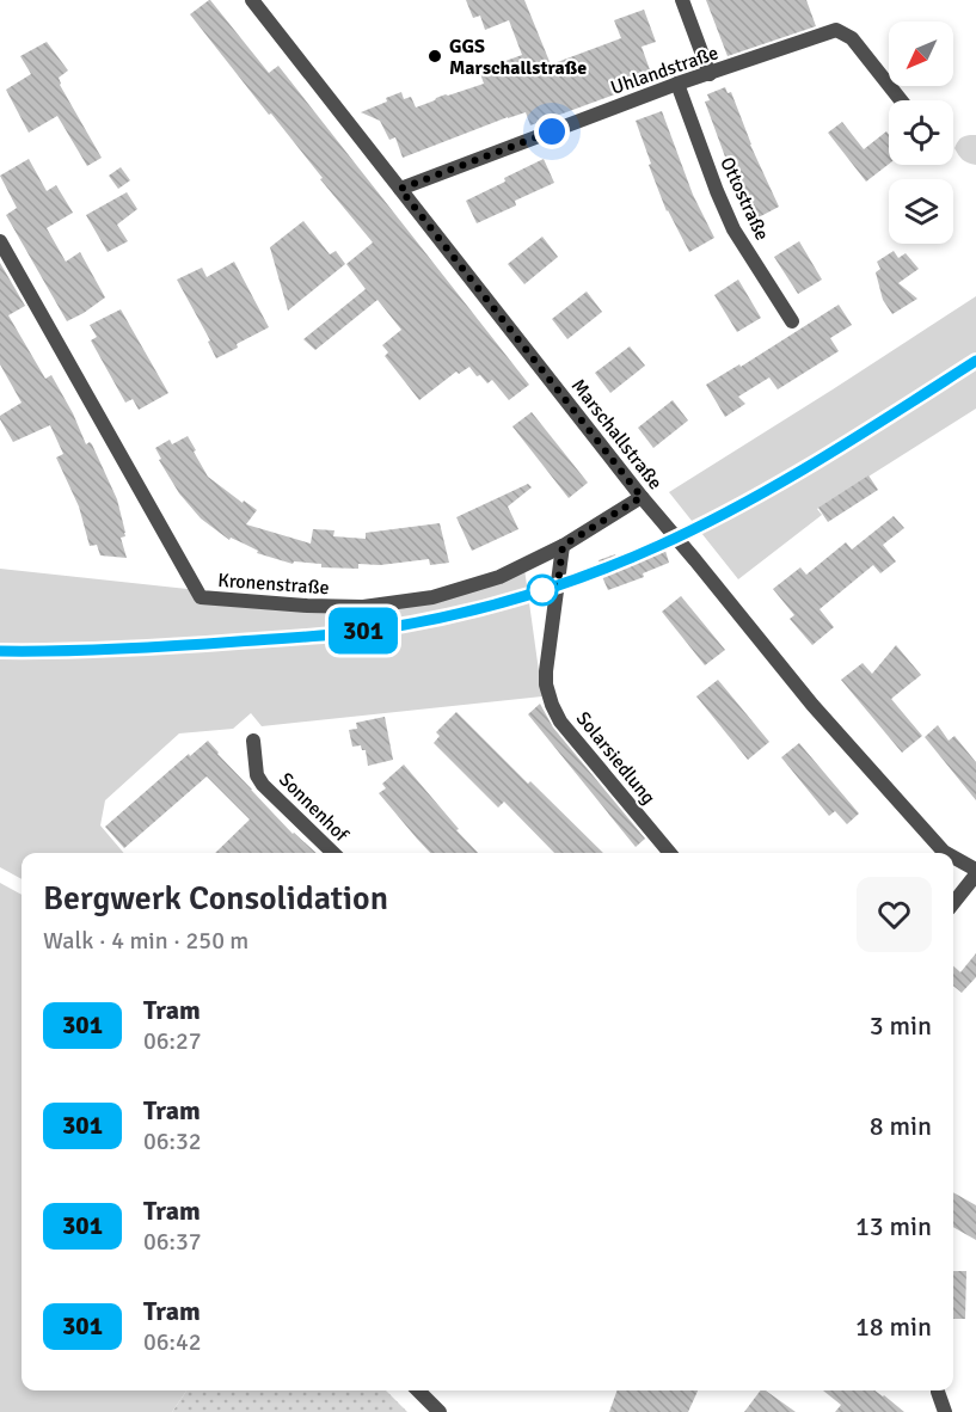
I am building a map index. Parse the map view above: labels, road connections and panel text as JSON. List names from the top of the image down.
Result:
{
  "streets": {
    "street": [
      "Uhlandstraße",
      "Ottostraße",
      "Marschallstraße",
      "Kronenstraße",
      "Solarsiedlung",
      "Sonnenhof"
    ]
  },
  "crossings": [
    ["Uhlandstraße", "Ottostraße"],
    ["Uhlandstraße", "Marschallstraße"],
    ["Marschallstraße", "Kronenstraße"],
    ["Kronenstraße", "Solarsiedlung"]
  ],
  "places": ["GGS Marschallstraße"],
  "lines": ["tram line 301"],
  "north": "bottom left",
  "page": {
    "on_map": "301",
    "heading": ["Bergwerk Consolidation", "Walk · 4 min · 250 m"],
    "list": [
      {
        "mark": "301",
        "name": "Tram",
        "note": "06:27",
        "value": "3 min"
      },
      {
        "mark": "301",
        "name": "Tram",
        "note": "06:32",
        "value": "8 min"
      },
      {
        "mark": "301",
        "name": "Tram",
        "note": "06:37",
        "value": "13 min"
      },
      {
        "mark": "301",
        "name": "Tram",
        "note": "06:42",
        "value": "18 min"
      }
    ]
  }
}
